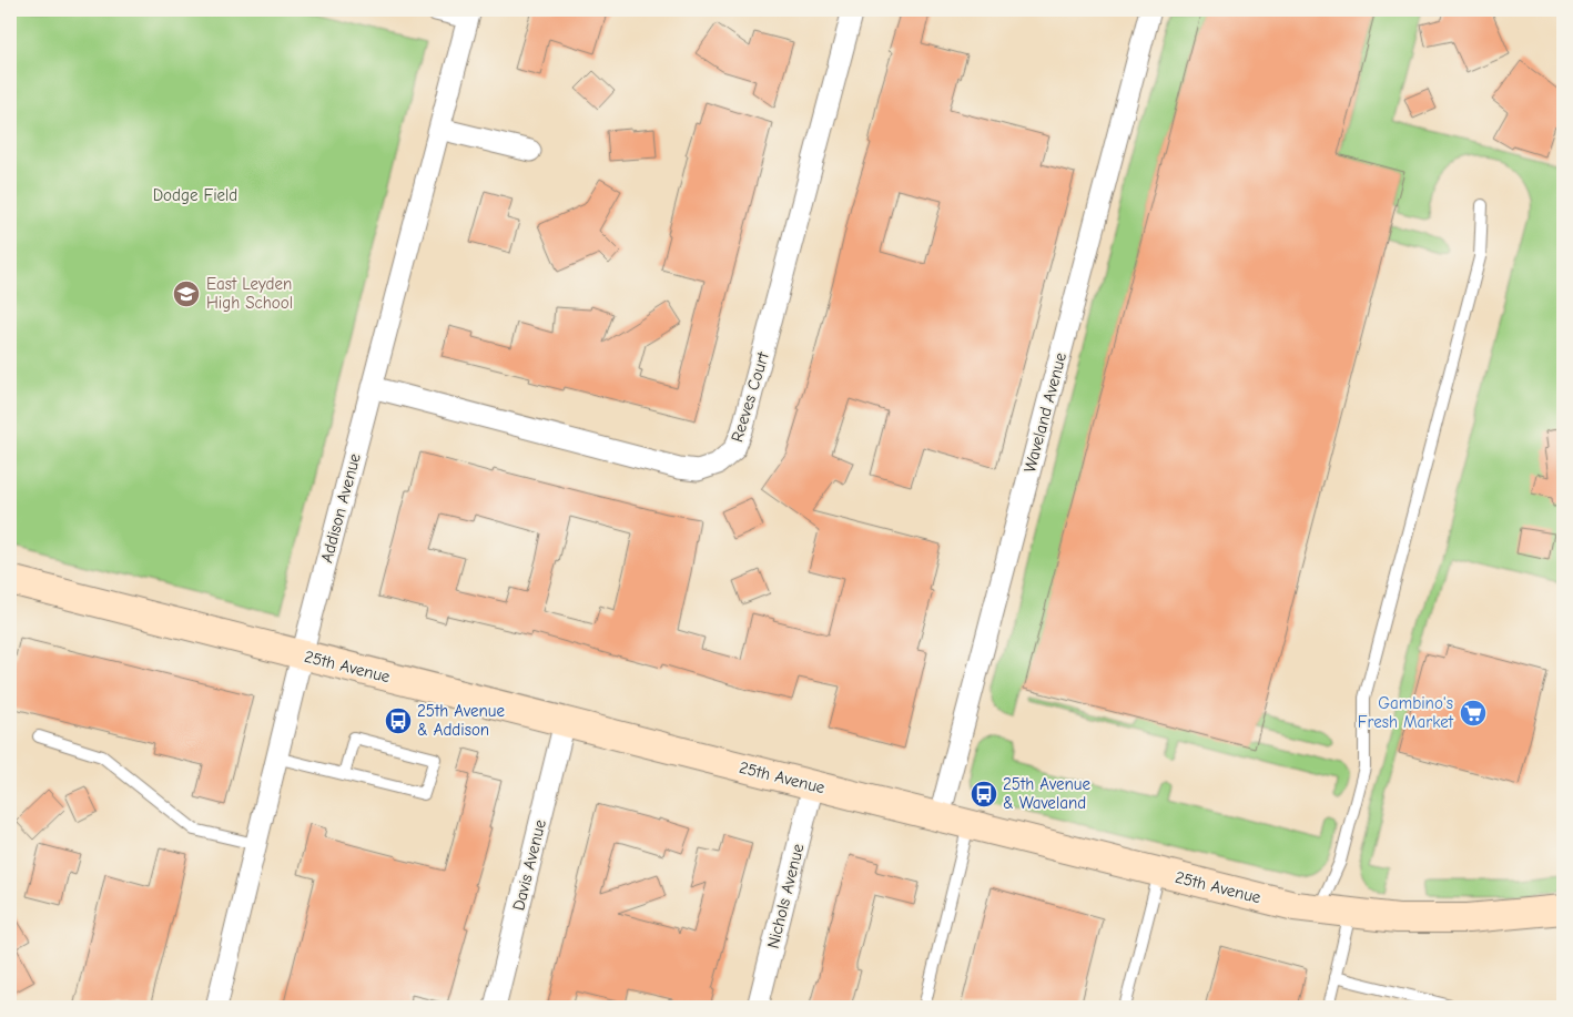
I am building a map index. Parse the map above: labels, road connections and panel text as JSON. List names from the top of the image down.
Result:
{
  "streets": {
    "street": [
      "Reeves Court",
      "Waveland Avenue",
      "Addison Avenue",
      "25th Avenue",
      "Davis Avenue",
      "Nichols Avenue"
    ]
  },
  "crossings": [
    ["Reeves Court", "Addison Avenue"],
    ["Waveland Avenue", "25th Avenue"],
    ["Addison Avenue", "25th Avenue"],
    ["25th Avenue", "Davis Avenue"],
    ["25th Avenue", "Nichols Avenue"]
  ],
  "parks": ["Dodge Field"],
  "places": {
    "school or university": ["East Leyden High School"],
    "supermarket": ["Gambino's Fresh Market"],
    "bus stop": ["25th Avenue & Addison", "25th Avenue & Waveland"]
  }
}
